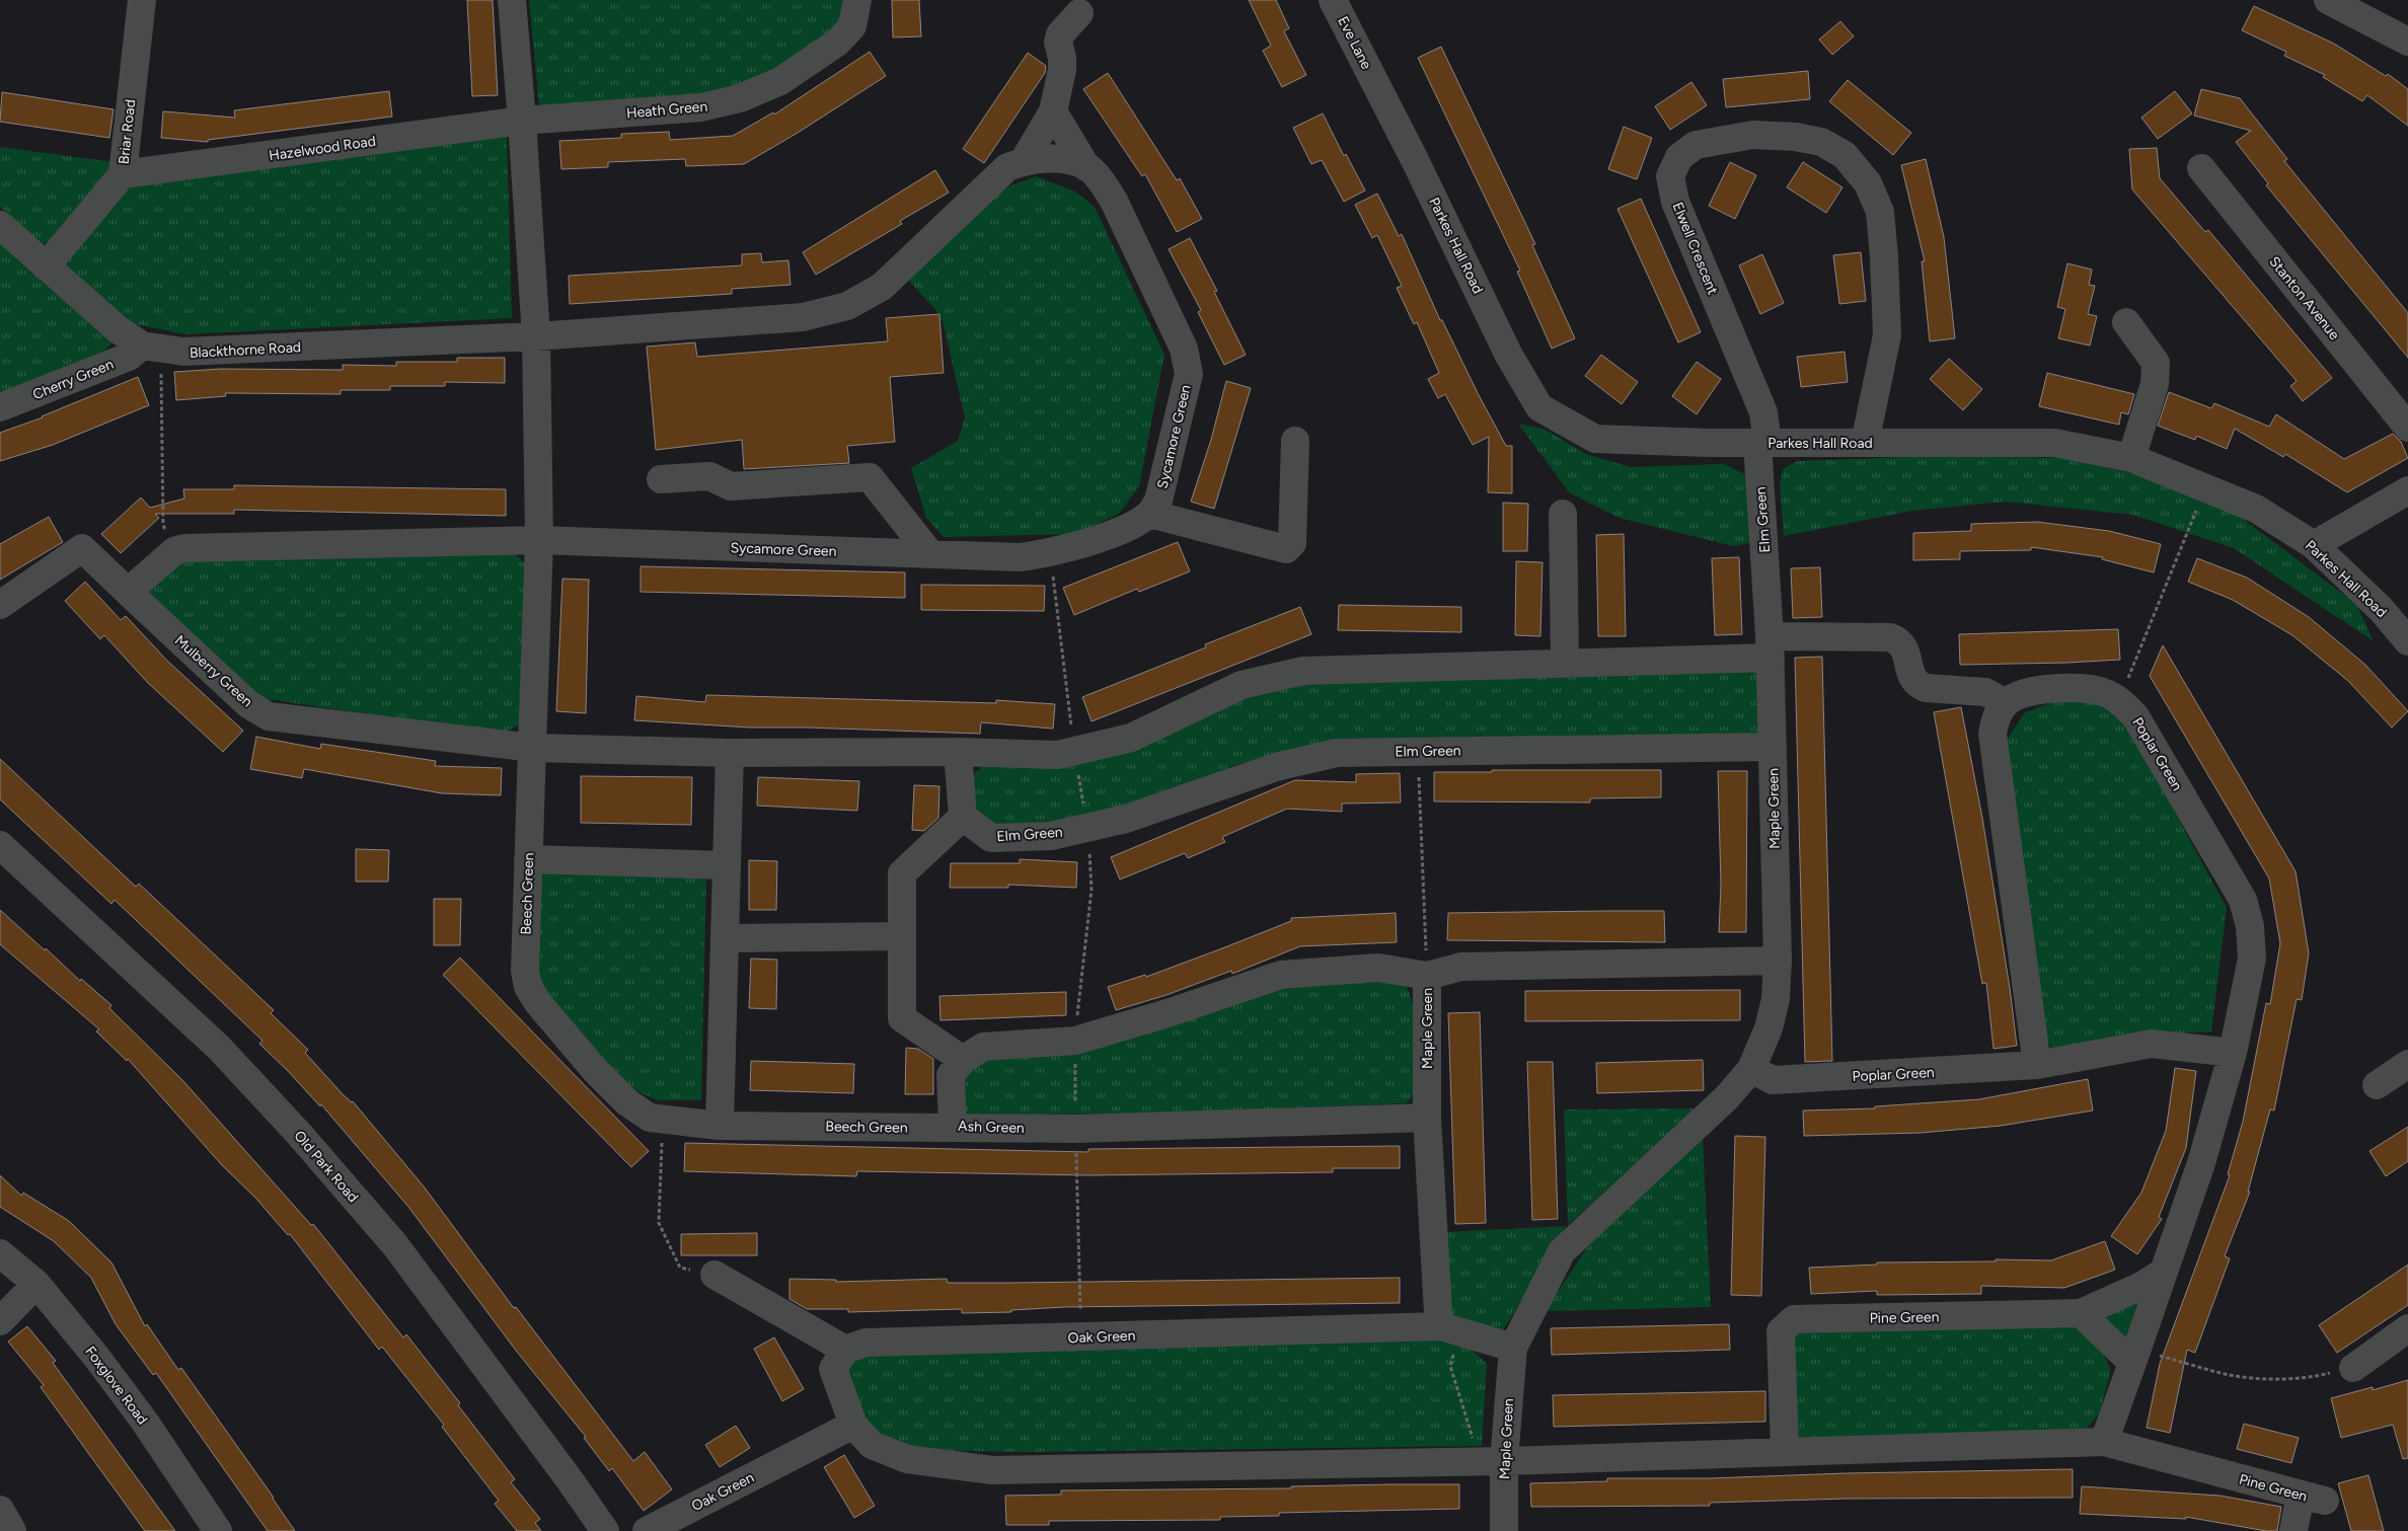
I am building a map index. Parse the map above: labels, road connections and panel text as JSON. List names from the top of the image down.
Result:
{
  "streets": {
    "street": [
      "Eve Lane",
      "Heath Green",
      "Briar Road",
      "Hazelwood Road",
      "Parkes Hall Road",
      "Elwell Crescent",
      "Stanton Avenue",
      "Blackthorne Road",
      "Cherry Green",
      "Sycamore Green",
      "Elm Green",
      "Mulberry Green",
      "Poplar Green",
      "Maple Green",
      "Beech Green",
      "Ash Green",
      "Old Park Road",
      "Pine Green",
      "Oak Green",
      "Foxglove Road"
    ]
  },
  "crossings": [
    ["Eve Lane", "Parkes Hall Road"],
    ["Heath Green", "Hazelwood Road"],
    ["Briar Road", "Hazelwood Road"],
    ["Briar Road", "Blackthorne Road"],
    ["Parkes Hall Road", "Elwell Crescent"],
    ["Parkes Hall Road", "Elm Green"],
    ["Elwell Crescent", "Elm Green"],
    ["Blackthorne Road", "Cherry Green"],
    ["Elm Green", "Maple Green"],
    ["Mulberry Green", "Beech Green"],
    ["Poplar Green", "Maple Green"],
    ["Maple Green", "Ash Green"],
    ["Maple Green", "Pine Green"],
    ["Maple Green", "Oak Green"],
    ["Beech Green", "Ash Green"]
  ]
}
